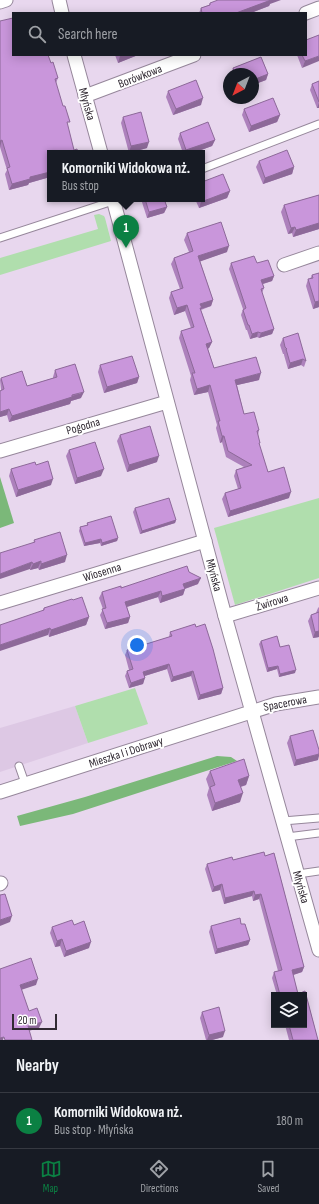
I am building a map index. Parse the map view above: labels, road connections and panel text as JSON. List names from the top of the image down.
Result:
{
  "streets": {
    "street": [
      "Borówkowa",
      "Młyńska",
      "Pogodna",
      "Wiosenna",
      "Żwirowa",
      "Spacerowa",
      "Mieszka I i Dobrawy"
    ]
  },
  "crossings": [
    ["Borówkowa", "Młyńska"],
    ["Młyńska", "Pogodna"],
    ["Młyńska", "Wiosenna"],
    ["Młyńska", "Żwirowa"],
    ["Młyńska", "Spacerowa"],
    ["Młyńska", "Mieszka I i Dobrawy"],
    ["Spacerowa", "Mieszka I i Dobrawy"]
  ],
  "scale_bar": "20 m",
  "north": "bottom left",
  "page": {
    "search": "Search here",
    "popup": ["Komorniki Widokowa nż.", "Bus stop"],
    "pins": "1",
    "scale": "20 m",
    "heading": "Nearby",
    "list": [
      {
        "mark": "1",
        "name": "Komorniki Widokowa nż.",
        "note": "Bus stop · Młyńska",
        "value": "180 m"
      }
    ],
    "nav": ["Map", "Directions", "Saved"]
  }
}
